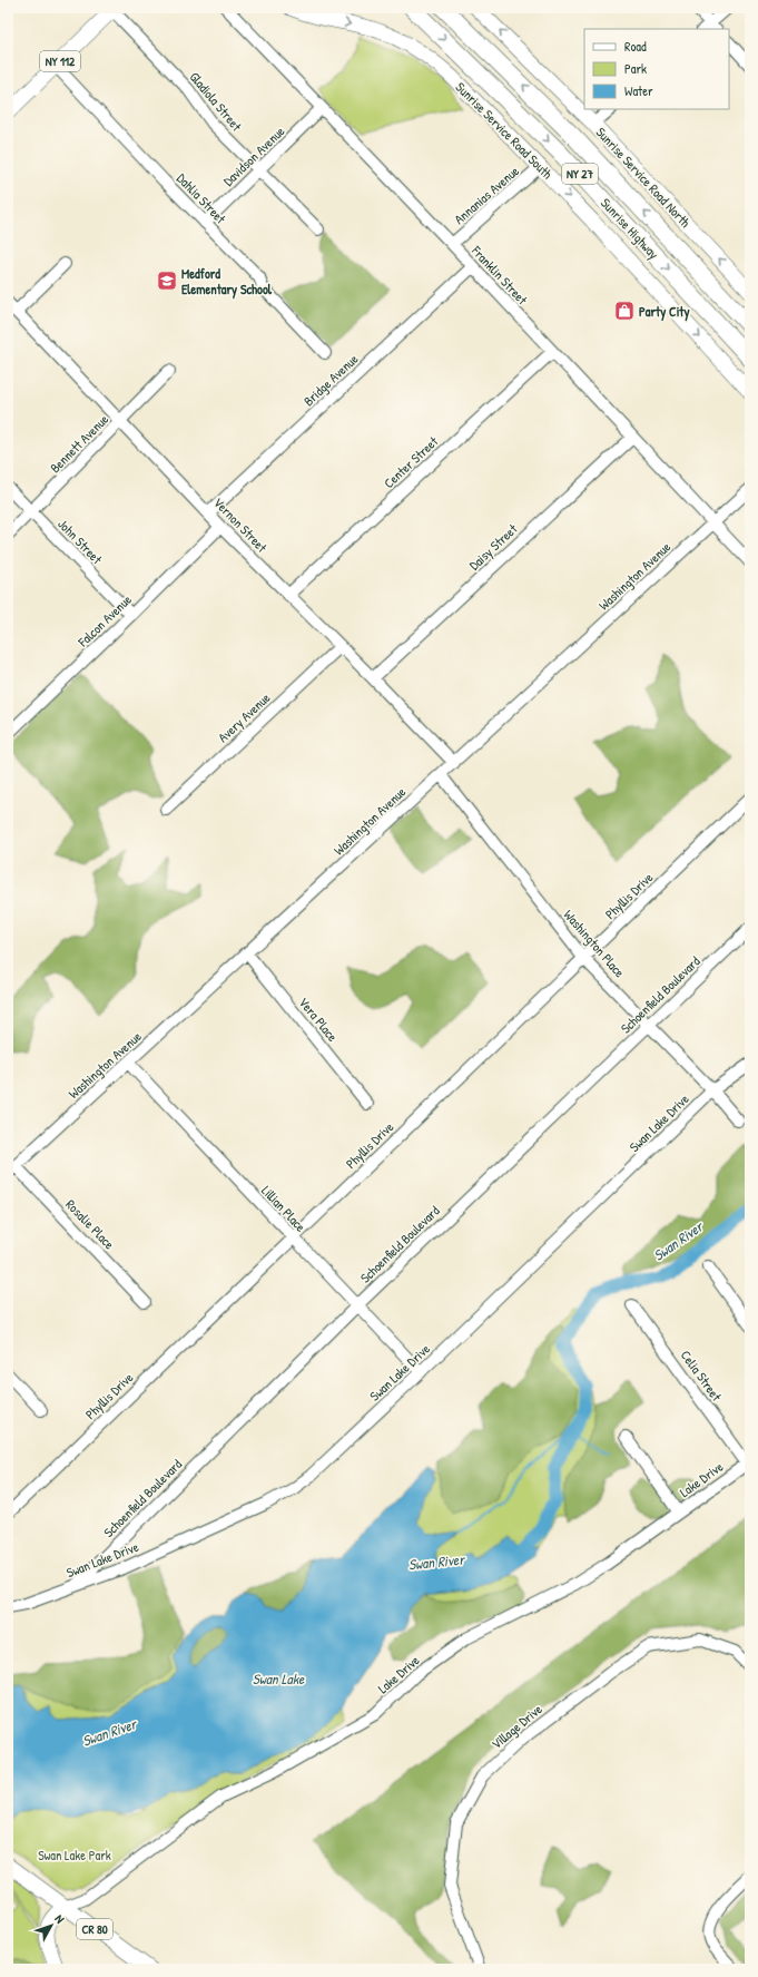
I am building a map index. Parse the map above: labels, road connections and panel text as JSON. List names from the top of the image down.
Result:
{
  "streets": {
    "highway": ["NY 27", "Sunrise Highway"],
    "main road": [
      "NY 112",
      "Sunrise Service Road South",
      "Sunrise Service Road North",
      "CR 80"
    ],
    "street": [
      "Gladiola Street",
      "Davidson Avenue",
      "Annanias Avenue",
      "Dahlia Street",
      "Franklin Street",
      "Bridge Avenue",
      "Bennett Avenue",
      "Center Street",
      "Vernon Street",
      "John Street",
      "Daisy Street",
      "Washington Avenue",
      "Falcon Avenue",
      "Avery Avenue",
      "Phyllis Drive",
      "Washington Place",
      "Schoenfield Boulevard",
      "Vera Place",
      "Swan Lake Drive",
      "Lillian Place",
      "Rosalie Place",
      "Celia Street",
      "Lake Drive",
      "Village Drive"
    ]
  },
  "crossings": [
    ["NY 112", "Gladiola Street"],
    ["NY 112", "Dahlia Street"],
    ["Gladiola Street", "Davidson Avenue"],
    ["Sunrise Service Road South", "Annanias Avenue"],
    ["Davidson Avenue", "Dahlia Street"],
    ["Davidson Avenue", "Franklin Street"],
    ["Annanias Avenue", "Franklin Street"],
    ["Franklin Street", "Bridge Avenue"],
    ["Franklin Street", "Center Street"],
    ["Franklin Street", "Daisy Street"],
    ["Franklin Street", "Washington Avenue"],
    ["Bridge Avenue", "Vernon Street"],
    ["Bennett Avenue", "Vernon Street"],
    ["Bennett Avenue", "John Street"],
    ["Center Street", "Vernon Street"],
    ["Vernon Street", "Daisy Street"],
    ["Vernon Street", "Washington Avenue"],
    ["Vernon Street", "Falcon Avenue"],
    ["Vernon Street", "Avery Avenue"],
    ["John Street", "Falcon Avenue"],
    ["Washington Avenue", "Washington Place"],
    ["Washington Avenue", "Vera Place"],
    ["Washington Avenue", "Lillian Place"],
    ["Washington Avenue", "Rosalie Place"],
    ["Phyllis Drive", "Washington Place"],
    ["Phyllis Drive", "Lillian Place"],
    ["Washington Place", "Schoenfield Boulevard"],
    ["Washington Place", "Swan Lake Drive"],
    ["Schoenfield Boulevard", "Swan Lake Drive"],
    ["Schoenfield Boulevard", "Lillian Place"],
    ["Swan Lake Drive", "Lillian Place"],
    ["Celia Street", "Lake Drive"],
    ["Lake Drive", "CR 80"]
  ],
  "one_way": ["Sunrise Service Road South", "Sunrise Service Road North"],
  "water": ["Swan River", "Swan Lake"],
  "parks": ["Swan Lake Park"],
  "places": {
    "school or university": ["Medford Elementary School"],
    "shop": ["Party City"]
  },
  "legend": ["Road", "Park", "Water"],
  "north": "top right"
}
